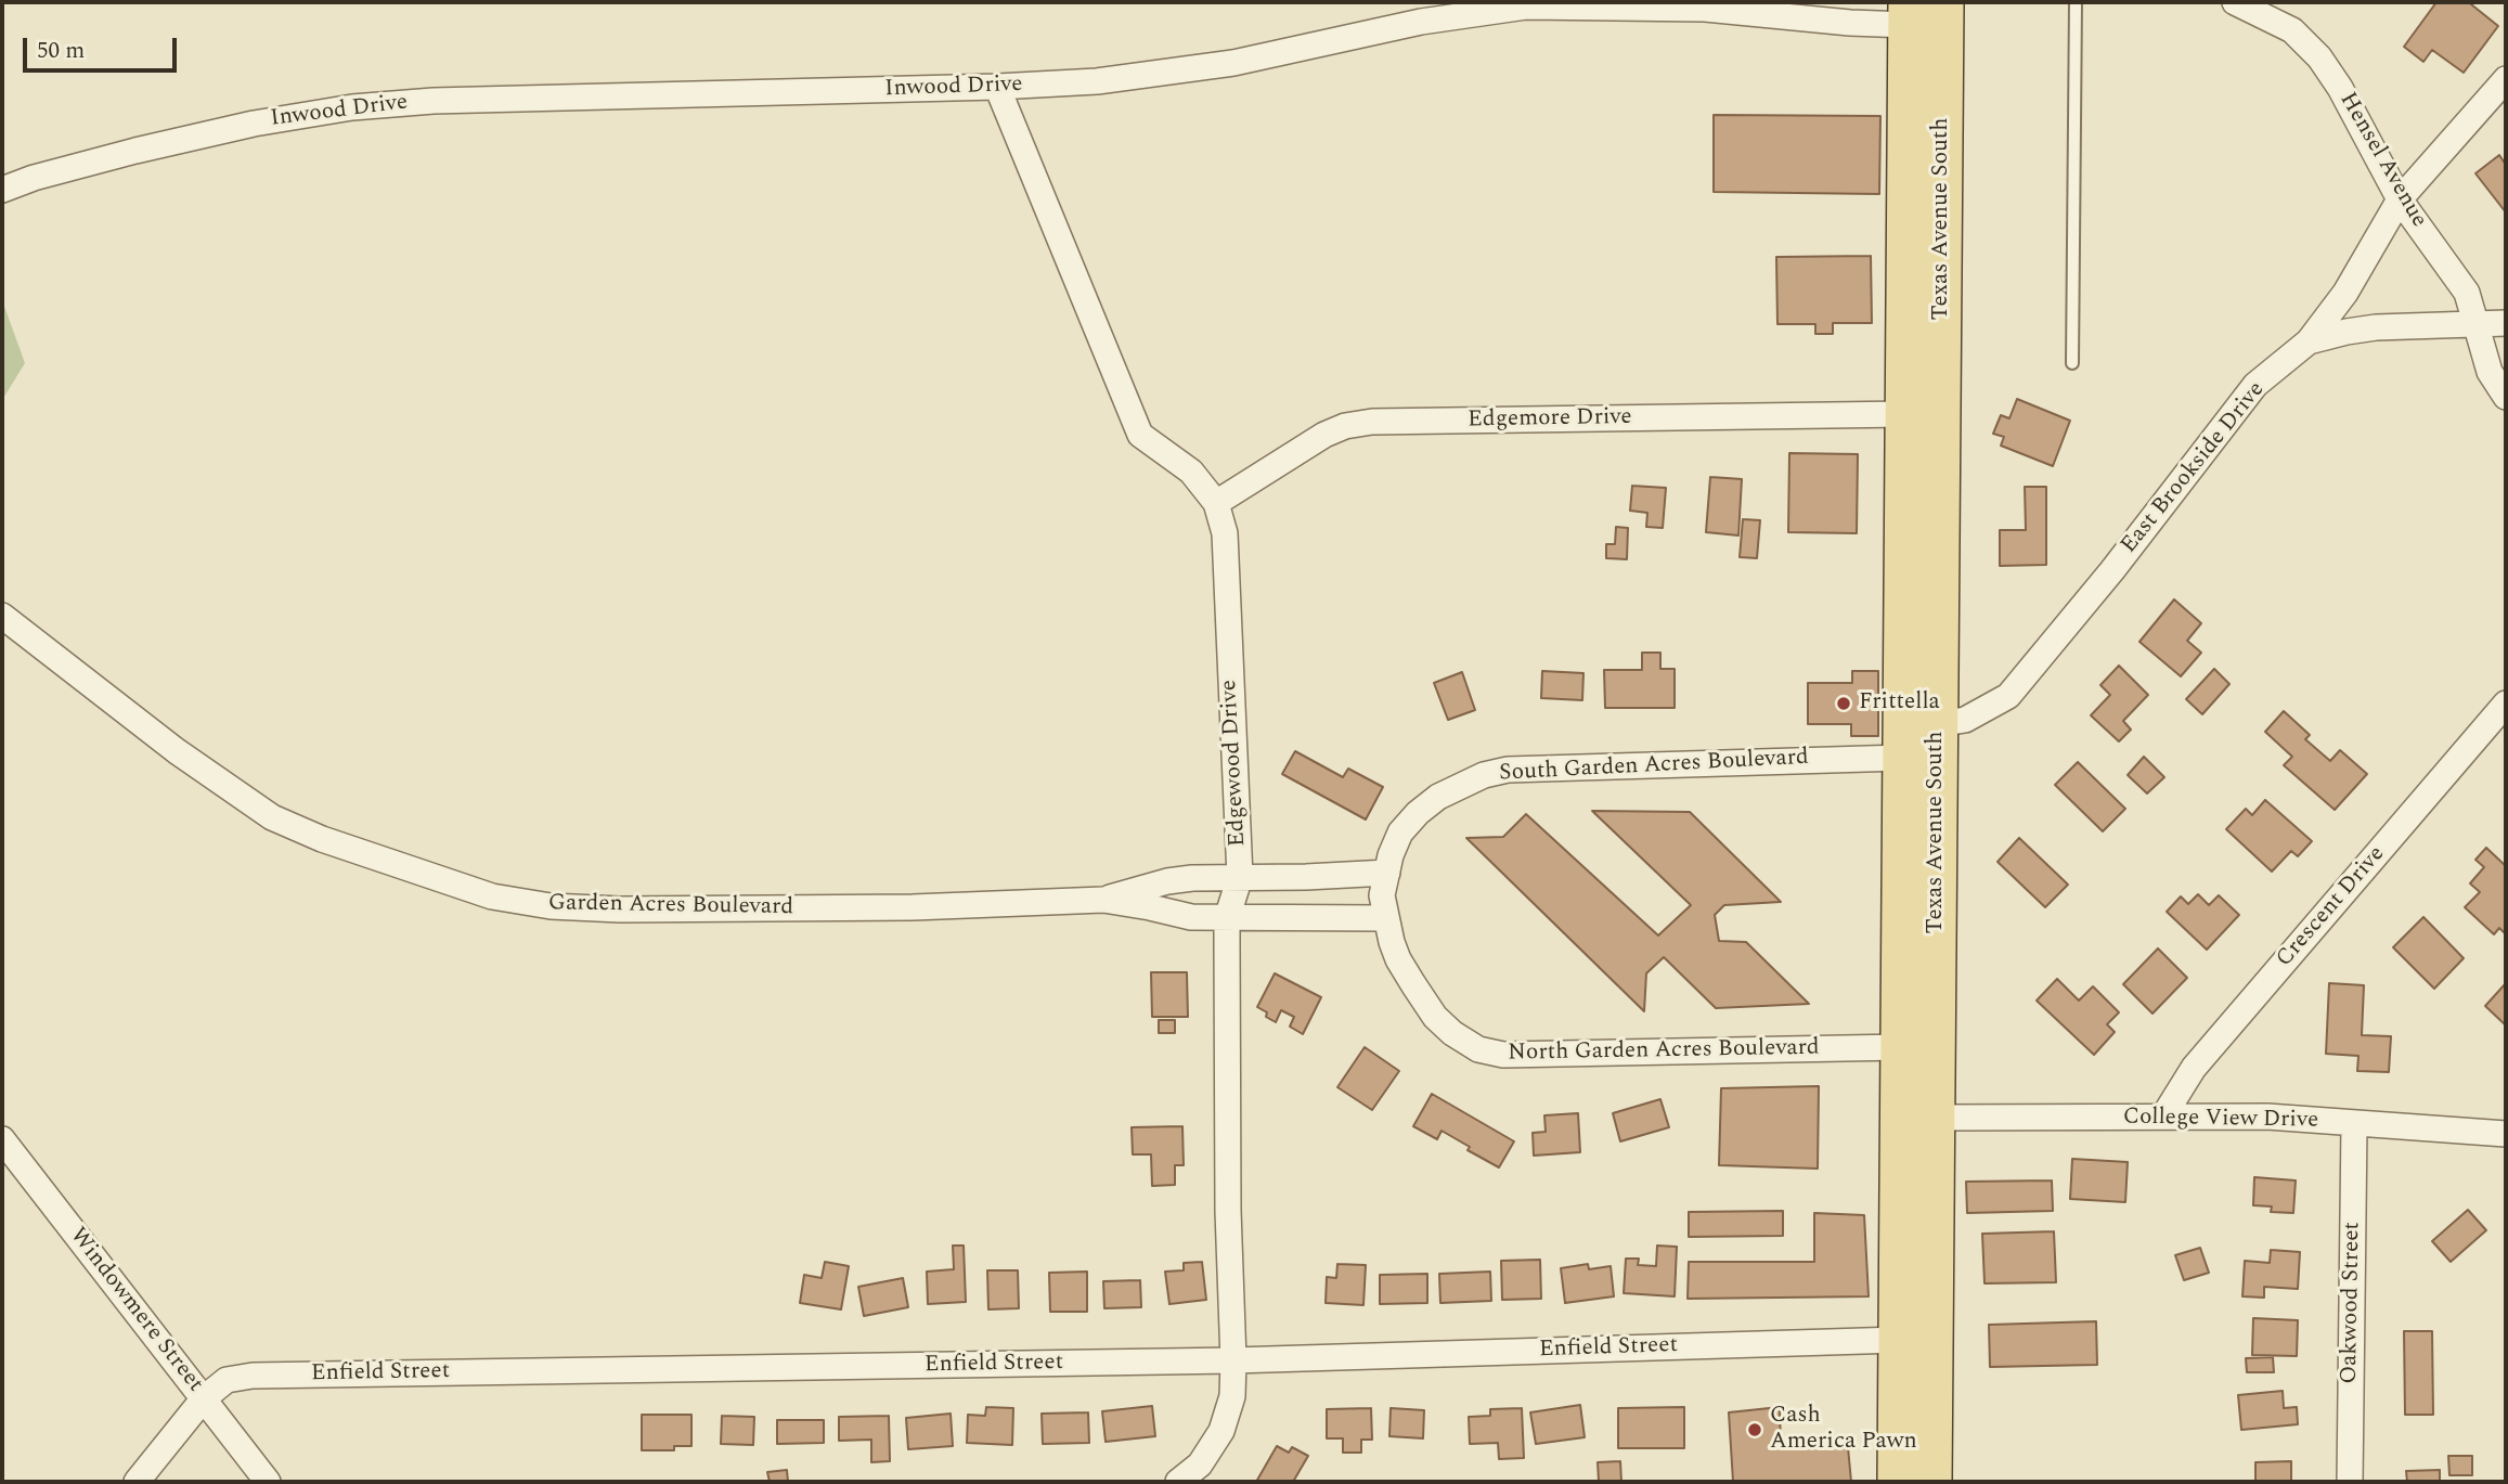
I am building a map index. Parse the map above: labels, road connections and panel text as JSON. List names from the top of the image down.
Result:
{
  "streets": {
    "main road": ["Texas Avenue South"],
    "street": [
      "Inwood Drive",
      "Hensel Avenue",
      "Edgemore Drive",
      "East Brookside Drive",
      "Edgewood Drive",
      "South Garden Acres Boulevard",
      "Garden Acres Boulevard",
      "Crescent Drive",
      "North Garden Acres Boulevard",
      "College View Drive",
      "Oakwood Street",
      "Windowmere Street",
      "Enfield Street"
    ]
  },
  "crossings": [
    ["Inwood Drive", "Texas Avenue South"],
    ["Inwood Drive", "Edgewood Drive"],
    ["Hensel Avenue", "East Brookside Drive"],
    ["Texas Avenue South", "Edgemore Drive"],
    ["Texas Avenue South", "East Brookside Drive"],
    ["Texas Avenue South", "South Garden Acres Boulevard"],
    ["Texas Avenue South", "North Garden Acres Boulevard"],
    ["Texas Avenue South", "College View Drive"],
    ["Texas Avenue South", "Enfield Street"],
    ["Edgemore Drive", "Edgewood Drive"],
    ["Edgewood Drive", "Garden Acres Boulevard"],
    ["Edgewood Drive", "Enfield Street"],
    ["South Garden Acres Boulevard", "Garden Acres Boulevard"],
    ["South Garden Acres Boulevard", "North Garden Acres Boulevard"],
    ["Garden Acres Boulevard", "North Garden Acres Boulevard"],
    ["Crescent Drive", "College View Drive"],
    ["College View Drive", "Oakwood Street"],
    ["Windowmere Street", "Enfield Street"]
  ],
  "places": ["Frittella", "Cash America Pawn"],
  "scale_bar": "50 m"
}
